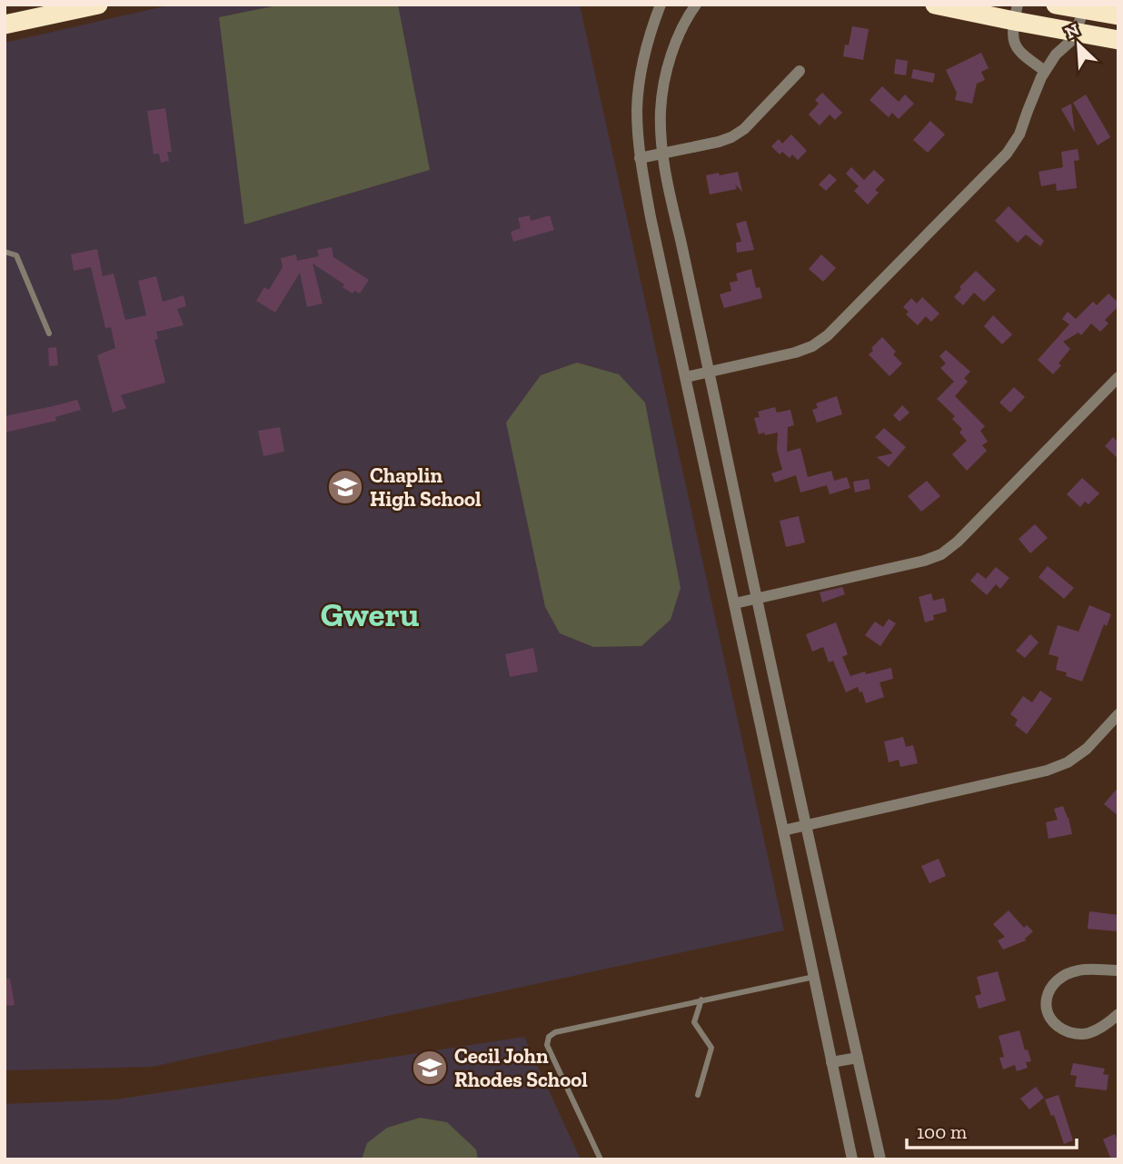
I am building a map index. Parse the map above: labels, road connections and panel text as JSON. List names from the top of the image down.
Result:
{
  "districts": ["Gweru"],
  "places": {
    "school or university": ["Chaplin High School", "Cecil John Rhodes School"]
  },
  "scale_bar": "100 m",
  "north": "top left"
}
